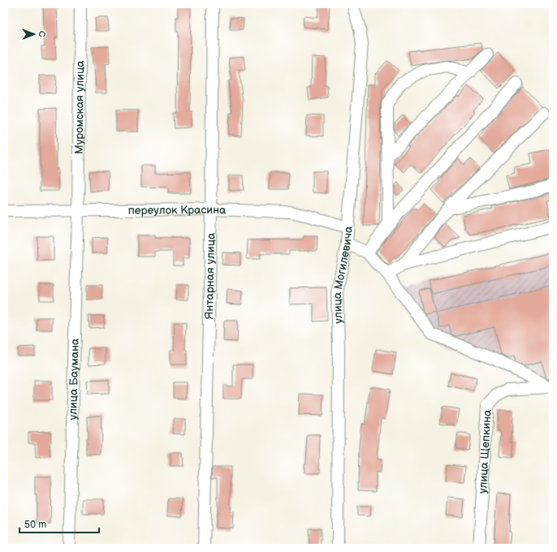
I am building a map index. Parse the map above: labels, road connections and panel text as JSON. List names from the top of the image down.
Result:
{
  "streets": {
    "street": [
      "Муромская улица",
      "переулок Красина",
      "улица Могилевича",
      "Янтарная улица",
      "улица Баумана",
      "улица Щепкина"
    ]
  },
  "crossings": [
    ["Муромская улица", "переулок Красина"],
    ["Муромская улица", "улица Баумана"],
    ["переулок Красина", "улица Могилевича"],
    ["переулок Красина", "Янтарная улица"],
    ["переулок Красина", "улица Баумана"]
  ],
  "scale_bar": "50 m",
  "north": "right"
}
